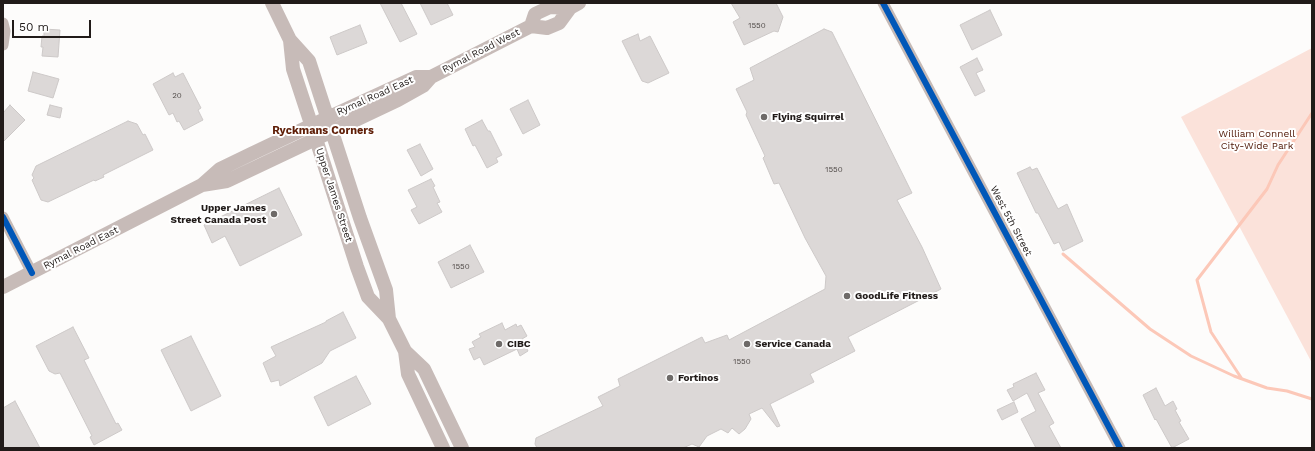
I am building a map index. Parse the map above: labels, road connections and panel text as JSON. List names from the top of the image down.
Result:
{
  "streets": {
    "main road": ["Rymal Road West", "Rymal Road East", "Upper James Street"],
    "street": ["West 5th Street"]
  },
  "crossings": [
    ["Rymal Road West", "Rymal Road East"],
    ["Rymal Road East", "Upper James Street"]
  ],
  "districts": ["Ryckmans Corners"],
  "parks": ["William Connell City-Wide Park"],
  "places": [
    "Flying Squirrel",
    "Upper James Street Canada Post",
    "GoodLife Fitness",
    "CIBC",
    "Service Canada",
    "Fortinos"
  ],
  "house_numbers": [
    "1550",
    "20",
    "1550",
    "1550",
    "1550"
  ],
  "scale_bar": "50 m"
}
